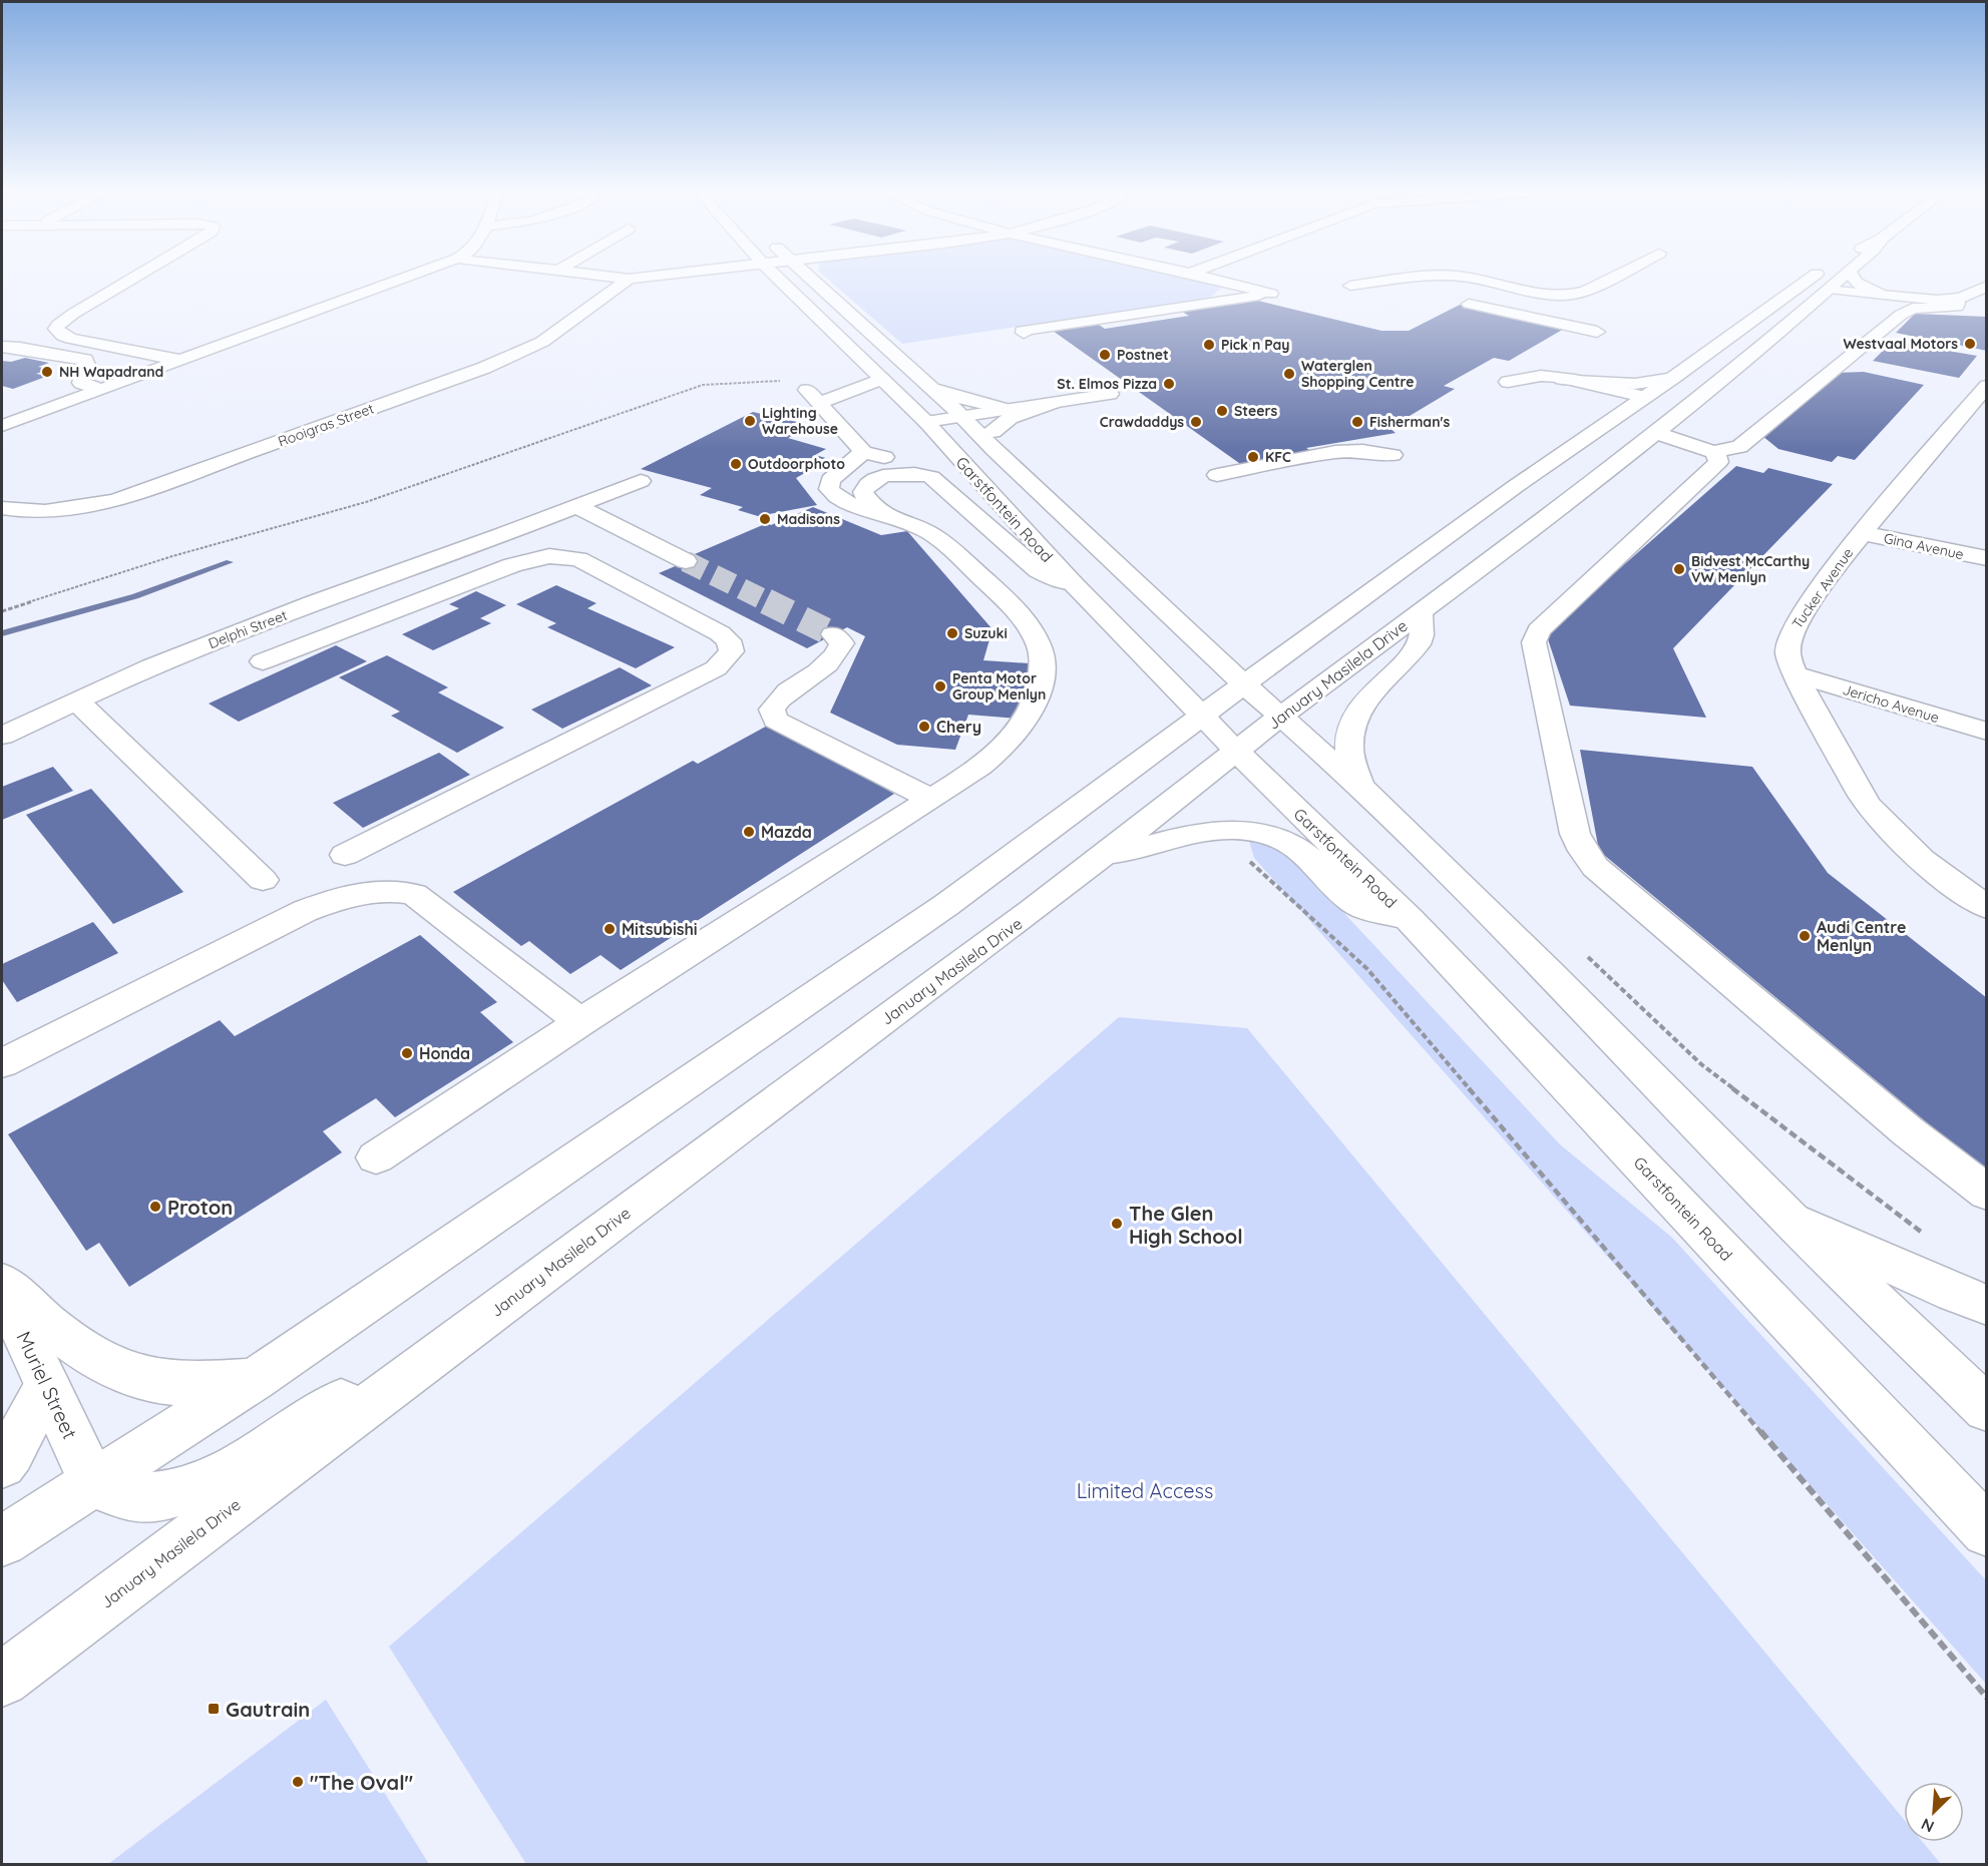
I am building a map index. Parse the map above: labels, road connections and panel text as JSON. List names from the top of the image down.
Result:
{
  "streets": {
    "main road": [
      "Rooigras Street",
      "Garstfontein Road",
      "Gina Avenue",
      "Tucker Avenue",
      "Delphi Street",
      "January Masilela Drive",
      "Jericho Avenue",
      "Muriel Street"
    ]
  },
  "crossings": [
    ["Garstfontein Road", "January Masilela Drive"],
    ["Gina Avenue", "Tucker Avenue"],
    ["Tucker Avenue", "Jericho Avenue"],
    ["January Masilela Drive", "Muriel Street"]
  ],
  "parks": ["Limited Access"],
  "places": {
    "other": [
      "Westvaal Motors",
      "Pick n Pay",
      "Postnet",
      "NH Wapadrand",
      "Waterglen Shopping Centre",
      "St. Elmos Pizza",
      "Steers",
      "Lighting Warehouse",
      "Crawdaddys",
      "Fisherman's",
      "KFC",
      "Outdoorphoto",
      "Madisons",
      "Bidvest McCarthy VW Menlyn",
      "Suzuki",
      "Penta Motor Group Menlyn",
      "Chery",
      "Mazda",
      "Mitsubishi",
      "Audi Centre Menlyn",
      "Honda",
      "Proton",
      "The Glen High School",
      "\"The Oval\""
    ],
    "transit": ["Gautrain"]
  },
  "north": "bottom left"
}
